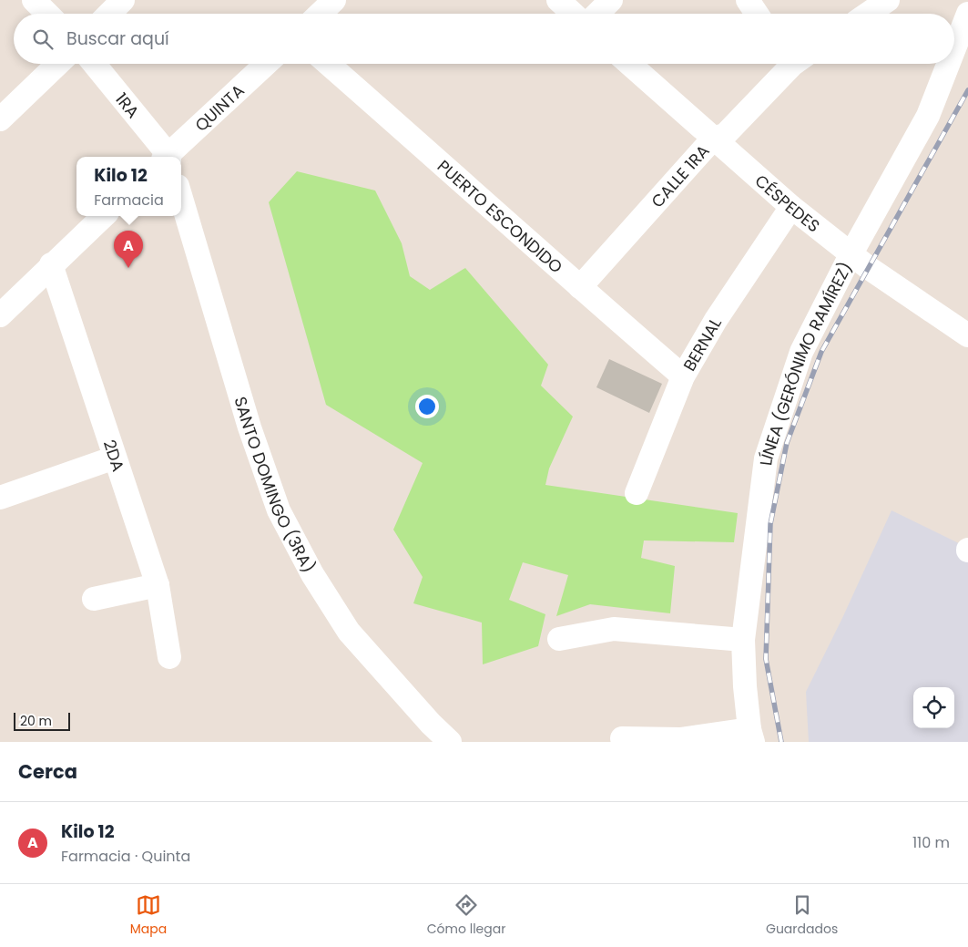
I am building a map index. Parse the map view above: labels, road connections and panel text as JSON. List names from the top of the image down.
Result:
{
  "streets": {
    "street": [
      "1RA",
      "QUINTA",
      "CALLE 1RA",
      "CÉSPEDES",
      "PUERTO ESCONDIDO",
      "BERNAL",
      "LÍNEA (GERÓNIMO RAMÍREZ)",
      "2DA",
      "SANTO DOMINGO (3RA)"
    ]
  },
  "crossings": [
    ["CALLE 1RA", "CÉSPEDES"],
    ["CALLE 1RA", "PUERTO ESCONDIDO"],
    ["CÉSPEDES", "BERNAL"],
    ["CÉSPEDES", "LÍNEA (GERÓNIMO RAMÍREZ)"],
    ["PUERTO ESCONDIDO", "BERNAL"]
  ],
  "scale_bar": "20 m",
  "page": {
    "search": "Buscar aquí",
    "popup": ["Kilo 12", "Farmacia"],
    "pins": "A",
    "scale": "20 m",
    "heading": "Cerca",
    "list": [
      {
        "mark": "A",
        "name": "Kilo 12",
        "note": "Farmacia · Quinta",
        "value": "110 m"
      }
    ],
    "nav": ["Mapa", "Cómo llegar", "Guardados"]
  }
}
